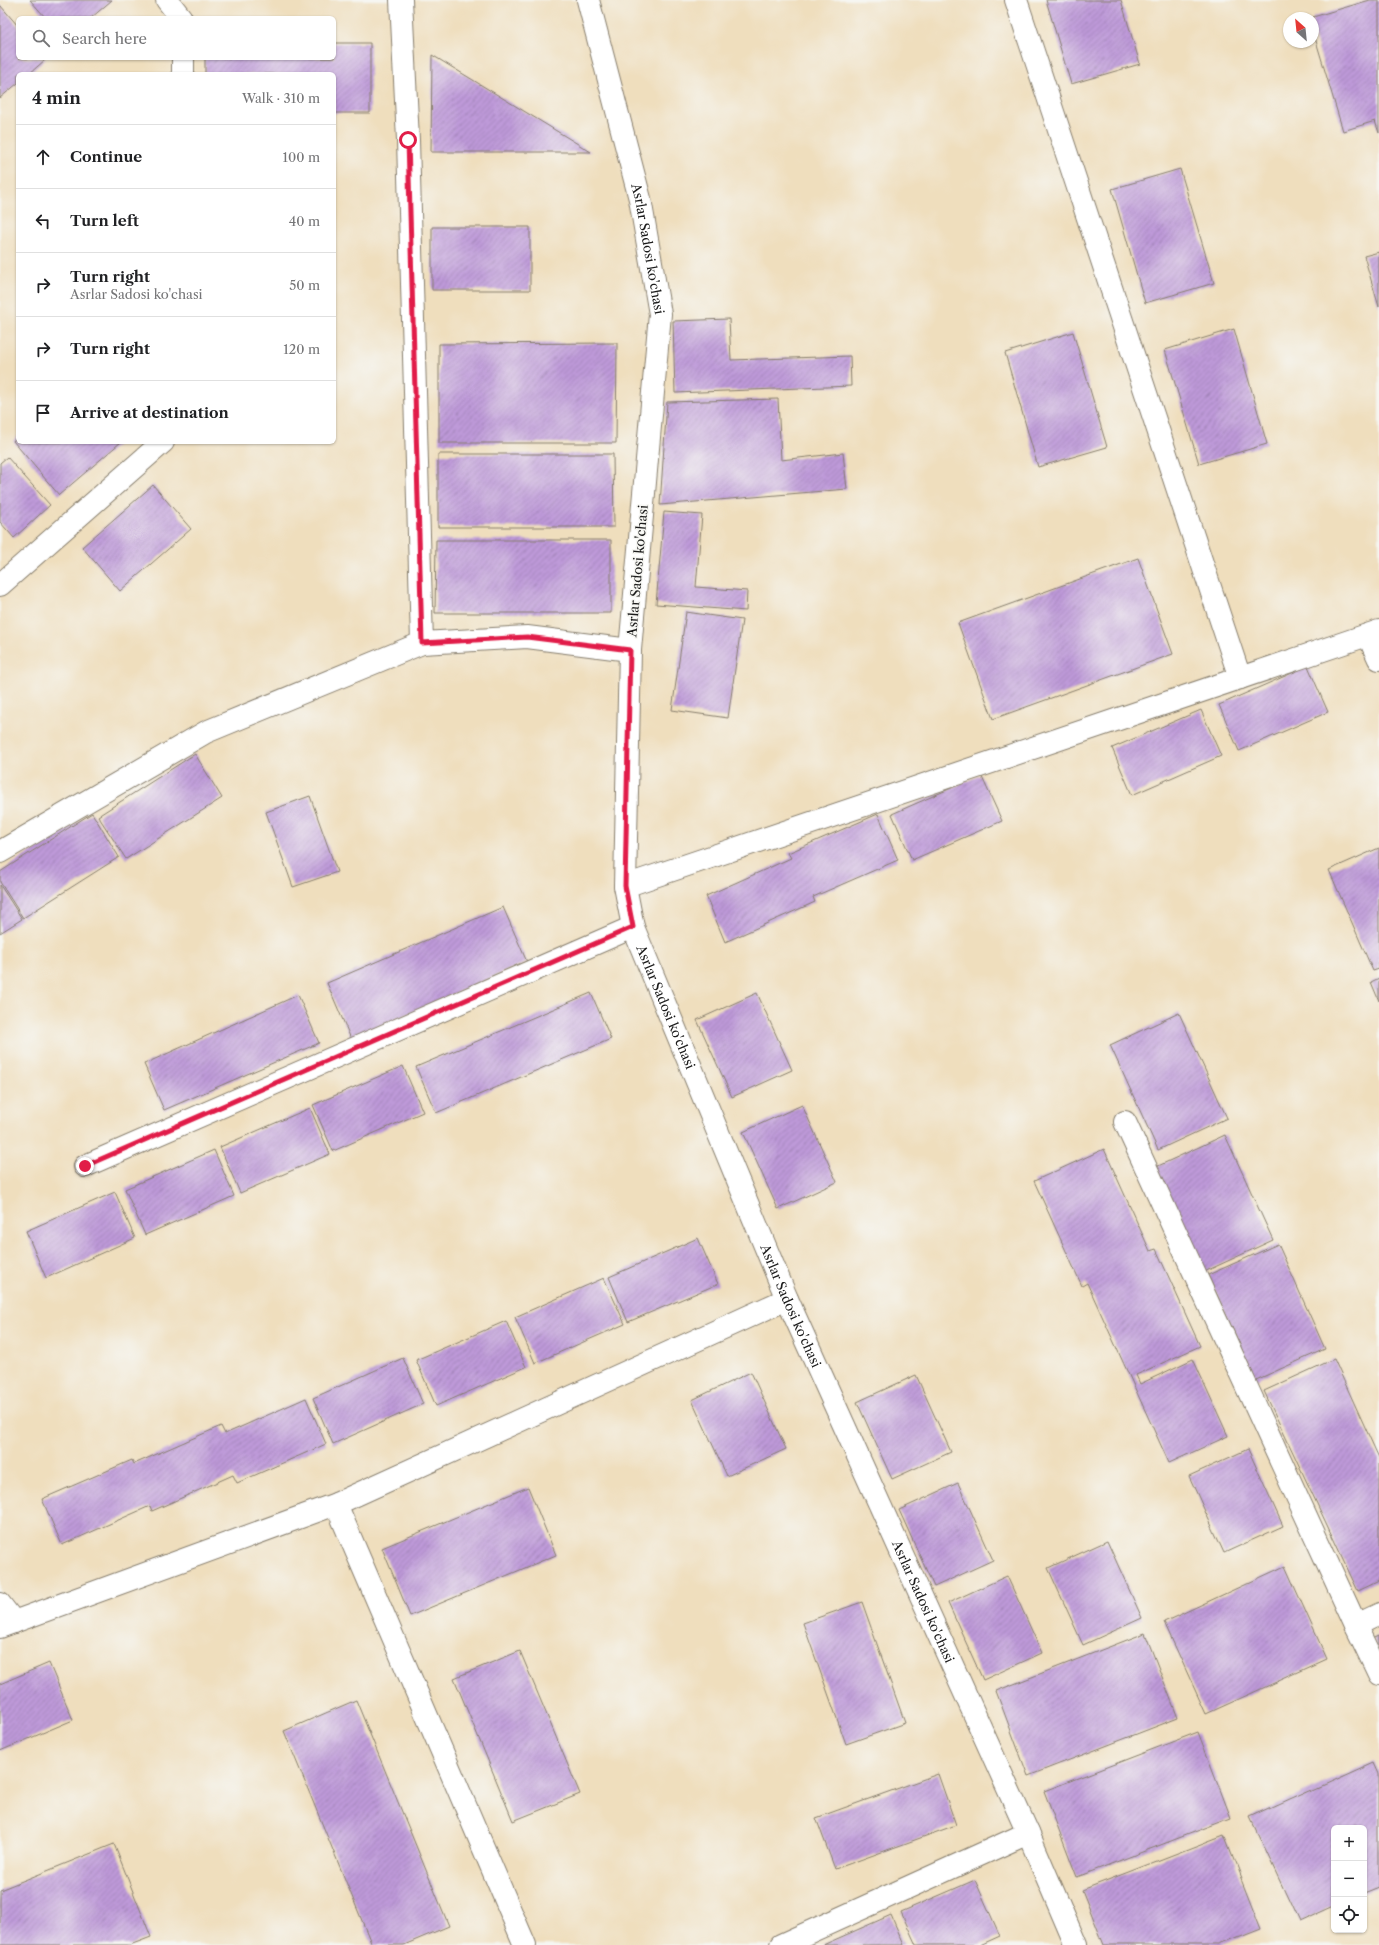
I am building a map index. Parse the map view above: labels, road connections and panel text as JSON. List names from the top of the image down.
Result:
{
  "streets": {
    "street": ["Asrlar Sadosi ko'chasi"]
  },
  "north": "top left",
  "page": {
    "search": "Search here",
    "heading": ["4 min", "Walk · 310 m"],
    "list": [
      ["Continue", "100 m"],
      ["Turn left", "40 m"],
      ["Turn right", "Asrlar Sadosi ko'chasi", "50 m"],
      ["Turn right", "120 m"],
      "Arrive at destination"
    ],
    "map_buttons": ["+", "−"]
  }
}
